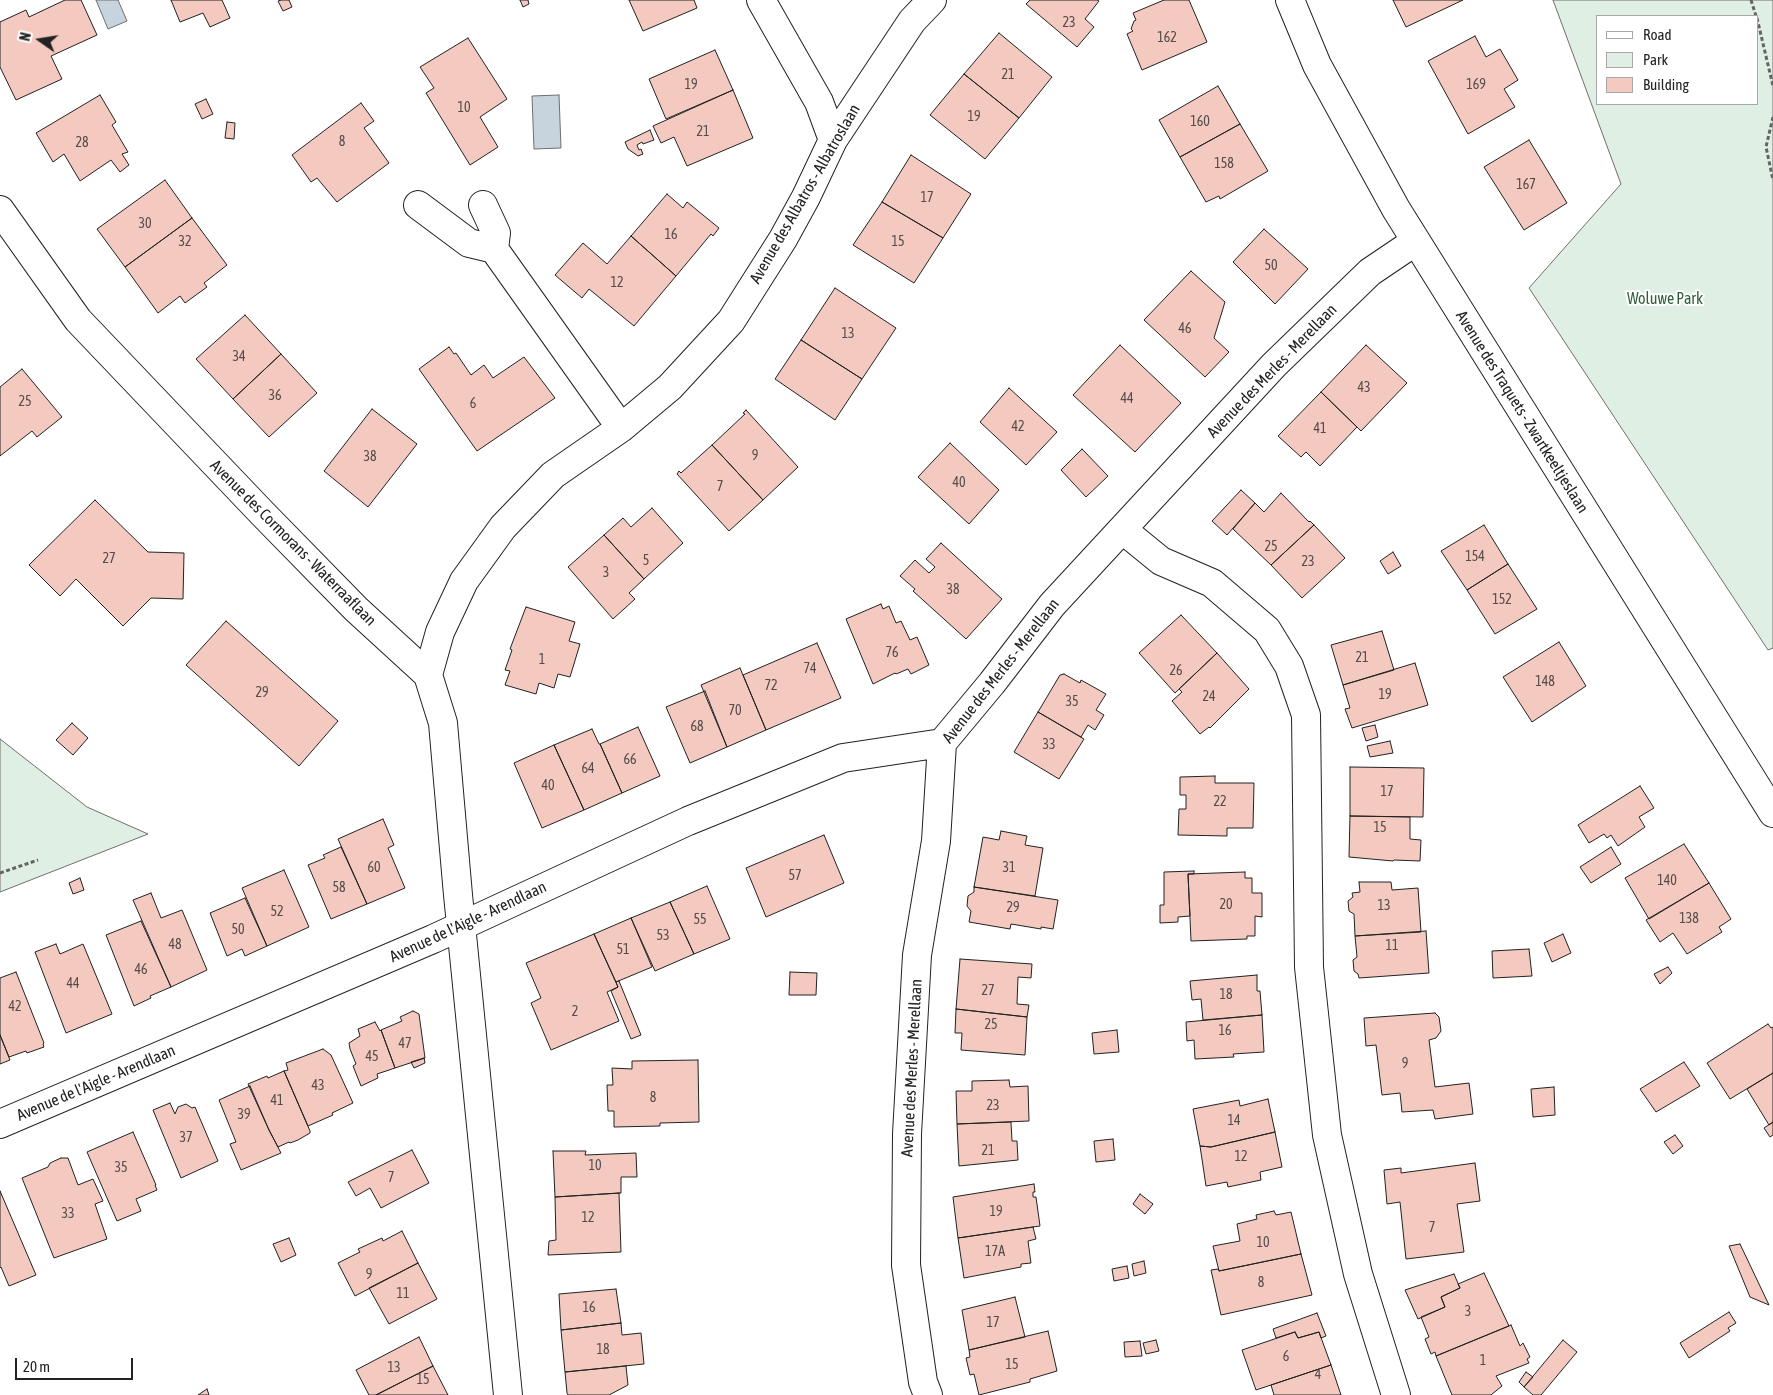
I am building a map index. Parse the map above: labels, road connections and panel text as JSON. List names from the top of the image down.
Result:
{
  "streets": {
    "street": [
      "Avenue des Albatros - Albatroslaan",
      "Avenue des Merles - Merellaan",
      "Avenue des Traquets - Zwartkeeltjeslaan",
      "Avenue des Cormorans - Waterraaflaan",
      "Avenue de l'Aigle - Arendlaan"
    ]
  },
  "crossings": [
    ["Avenue des Albatros - Albatroslaan", "Avenue des Cormorans - Waterraaflaan"],
    ["Avenue des Merles - Merellaan", "Avenue des Traquets - Zwartkeeltjeslaan"],
    ["Avenue des Merles - Merellaan", "Avenue de l'Aigle - Arendlaan"]
  ],
  "parks": ["Woluwe Park"],
  "house_numbers": [
    "23",
    "162",
    "21",
    "19",
    "169",
    "10",
    "19",
    "160",
    "21",
    "8",
    "28",
    "158",
    "167",
    "17",
    "30",
    "16",
    "32",
    "15",
    "50",
    "12",
    "46",
    "13",
    "34",
    "43",
    "36",
    "44",
    "25",
    "6",
    "42",
    "41",
    "9",
    "38",
    "40",
    "7",
    "25",
    "154",
    "27",
    "5",
    "23",
    "3",
    "38",
    "152",
    "76",
    "21",
    "1",
    "74",
    "26",
    "148",
    "72",
    "29",
    "19",
    "24",
    "35",
    "70",
    "68",
    "33",
    "66",
    "64",
    "40",
    "17",
    "22",
    "15",
    "60",
    "31",
    "57",
    "140",
    "58",
    "20",
    "13",
    "29",
    "52",
    "138",
    "55",
    "50",
    "53",
    "48",
    "11",
    "51",
    "46",
    "44",
    "27",
    "18",
    "42",
    "2",
    "25",
    "16",
    "47",
    "45",
    "9",
    "43",
    "8",
    "41",
    "23",
    "39",
    "14",
    "37",
    "21",
    "12",
    "10",
    "35",
    "7",
    "19",
    "33",
    "12",
    "7",
    "10",
    "17A",
    "9",
    "8",
    "11",
    "16",
    "3",
    "17",
    "18",
    "6",
    "1",
    "15",
    "13",
    "4",
    "15"
  ],
  "legend": ["Road", "Park", "Building"],
  "scale_bar": "20 m",
  "north": "left"
}
